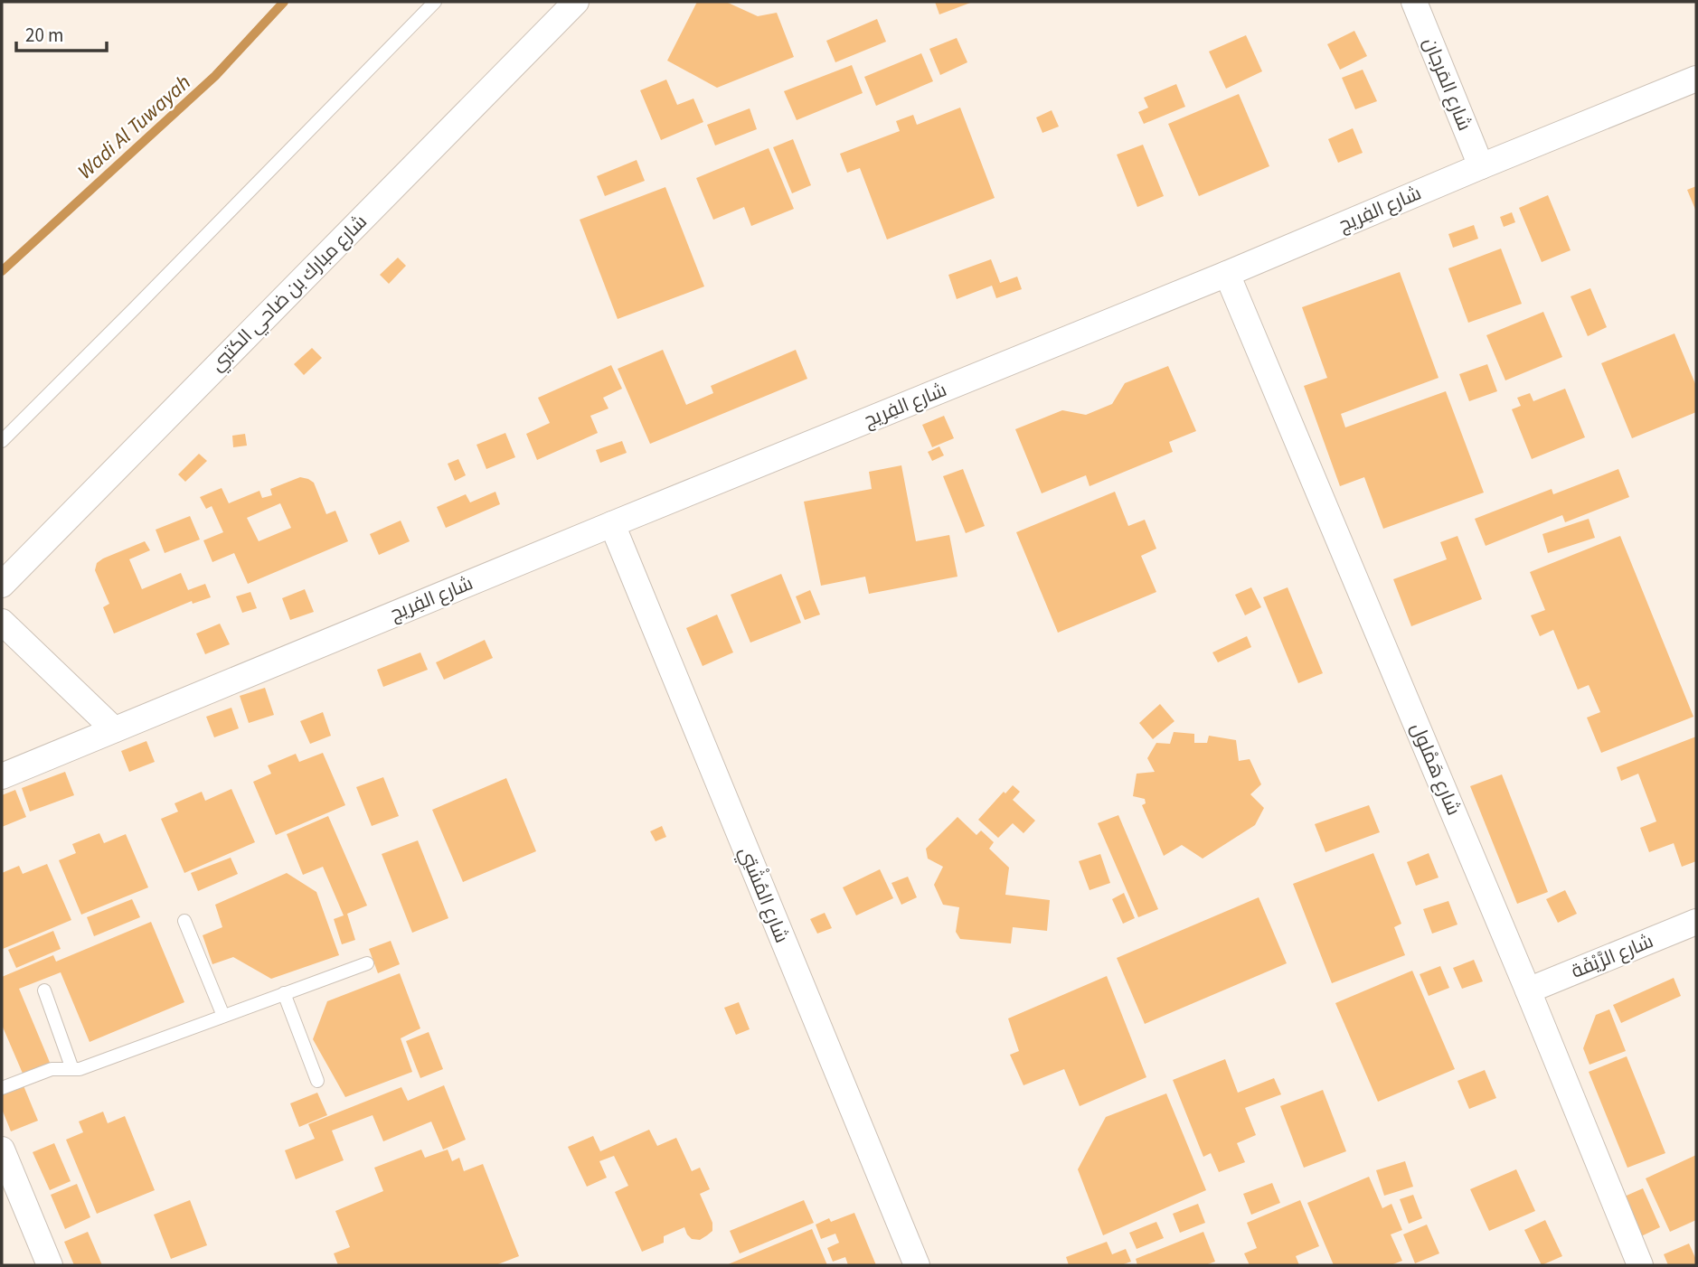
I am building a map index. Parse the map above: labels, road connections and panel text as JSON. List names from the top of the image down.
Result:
{
  "streets": {
    "street": [
      "شارع المَرجان",
      "شارع الفِريج",
      "شارع مبارك بن ضاحي الكتبي",
      "شارع هَمْلول",
      "شارع المُشْتِي",
      "شارع الرَّيْفَة"
    ]
  },
  "crossings": [
    ["شارع المَرجان", "شارع الفِريج"],
    ["شارع الفِريج", "شارع هَمْلول"],
    ["شارع الفِريج", "شارع المُشْتِي"],
    ["شارع هَمْلول", "شارع الرَّيْفَة"]
  ],
  "water": ["Wadi Al Tuwayah"],
  "scale_bar": "20 m"
}
